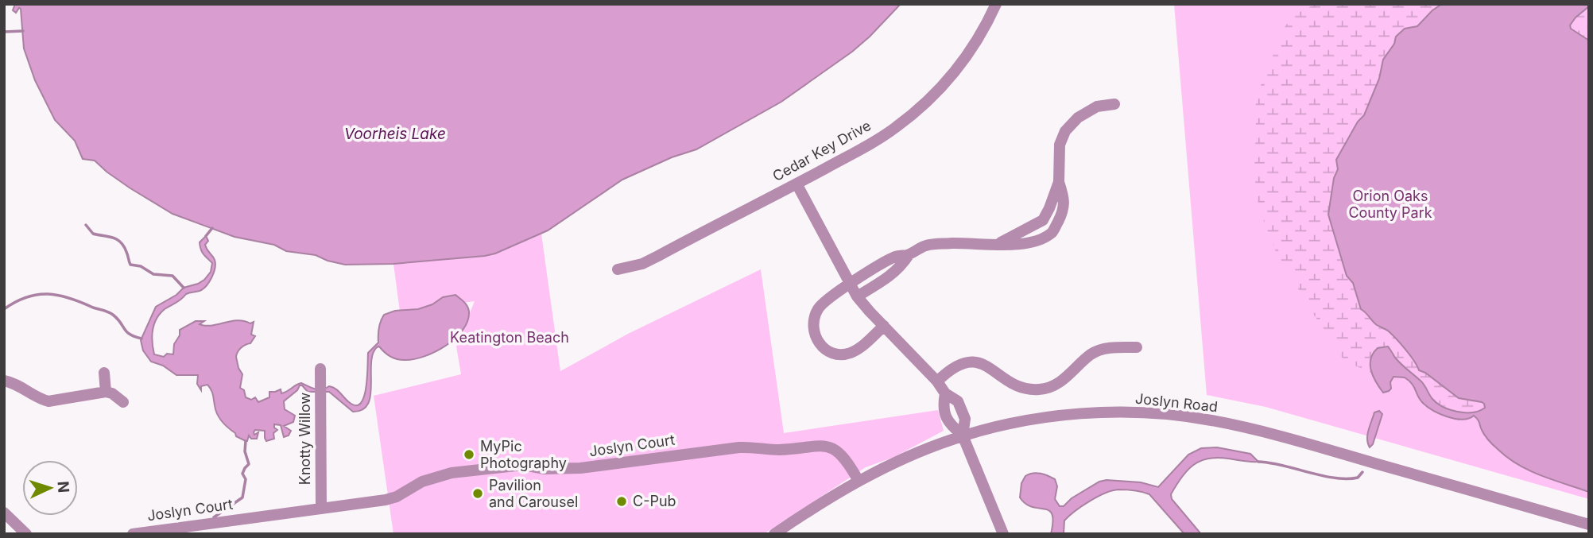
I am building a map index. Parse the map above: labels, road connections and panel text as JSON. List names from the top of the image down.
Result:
{
  "streets": {
    "street": [
      "Cedar Key Drive",
      "Joslyn Road",
      "Knotty Willow",
      "Joslyn Court"
    ]
  },
  "crossings": [
    ["Joslyn Road", "Joslyn Court"],
    ["Knotty Willow", "Joslyn Court"]
  ],
  "water": ["Voorheis Lake"],
  "parks": ["Orion Oaks County Park", "Keatington Beach"],
  "places": ["MyPic Photography", "Pavilion and Carousel", "C-Pub"],
  "north": "right"
}
